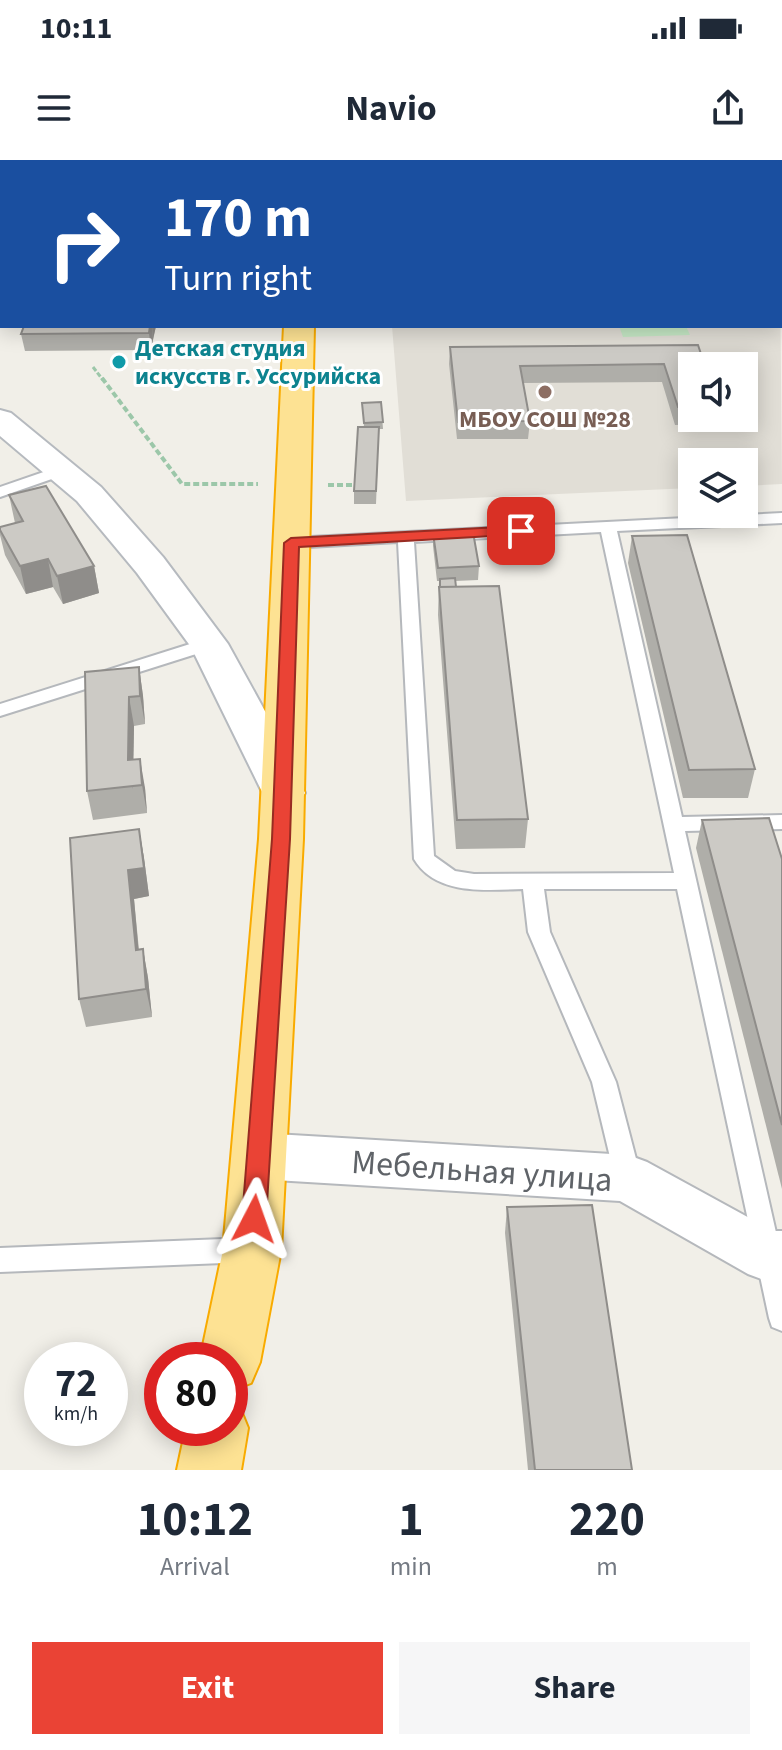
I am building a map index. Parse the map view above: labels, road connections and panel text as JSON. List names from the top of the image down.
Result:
{
  "streets": {
    "street": ["Мебельная улица"]
  },
  "places": ["Детская студия искусств г. Уссурийска", "МБОУ СОШ №28"],
  "page": {
    "status": "10:11",
    "header": "Navio",
    "turn": ["170 m", "Turn right"],
    "speed": "72 km/h",
    "limit": "80",
    "eta": [
      "10:12",
      "Arrival",
      "1",
      "min",
      "220",
      "m"
    ],
    "buttons": ["Exit", "Share"]
  }
}
